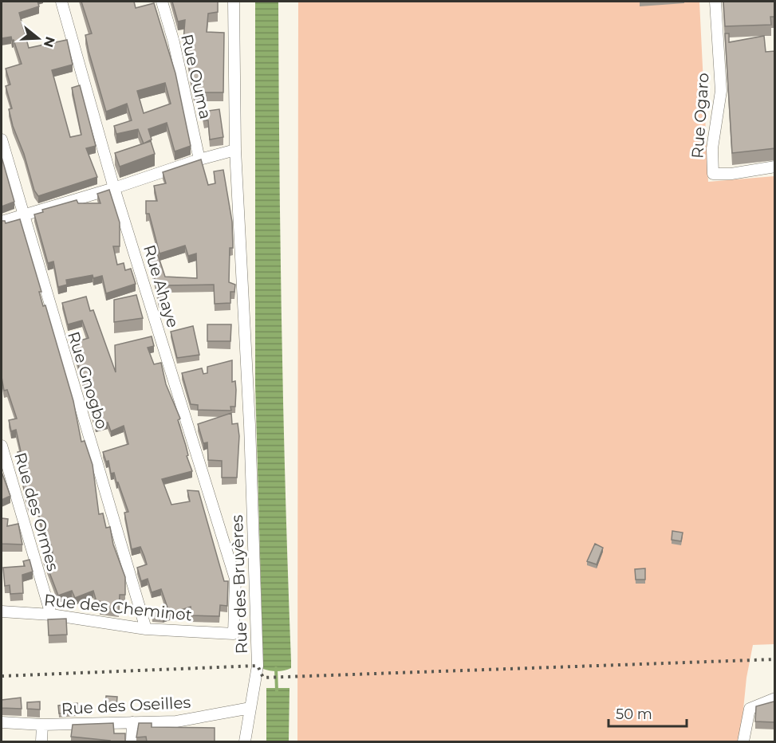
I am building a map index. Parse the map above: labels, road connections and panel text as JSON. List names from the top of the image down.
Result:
{
  "streets": {
    "street": [
      "Rue Ouma",
      "Rue Ogaro",
      "Rue Ahaye",
      "Rue Gnogbo",
      "Rue des Ormes",
      "Rue des Bruyères",
      "Rue des Cheminot",
      "Rue des Oseilles"
    ]
  },
  "crossings": [
    ["Rue Ahaye", "Rue des Cheminot"],
    ["Rue Gnogbo", "Rue des Cheminot"],
    ["Rue des Ormes", "Rue des Cheminot"],
    ["Rue des Bruyères", "Rue des Oseilles"]
  ],
  "scale_bar": "50 m",
  "north": "right"
}
